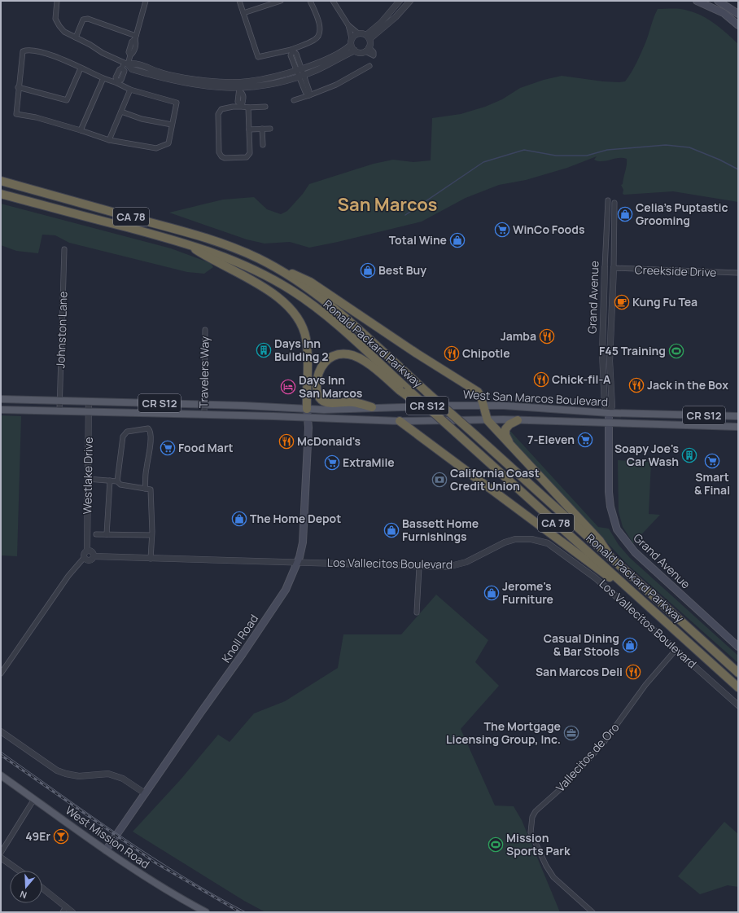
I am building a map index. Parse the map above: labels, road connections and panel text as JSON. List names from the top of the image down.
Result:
{
  "streets": {
    "highway": ["CA 78", "Ronald Packard Parkway"],
    "main road": [
      "Grand Avenue",
      "West San Marcos Boulevard",
      "CR S12",
      "Knoll Road",
      "West Mission Road"
    ],
    "street": [
      "Creekside Drive",
      "Johnston Lane",
      "Travelers Way",
      "Westlake Drive",
      "Los Vallecitos Boulevard",
      "Vallecitos de Oro"
    ]
  },
  "crossings": [
    ["Creekside Drive", "Grand Avenue"],
    ["Grand Avenue", "West San Marcos Boulevard"],
    ["Johnston Lane", "West San Marcos Boulevard"],
    ["Travelers Way", "West San Marcos Boulevard"],
    ["West San Marcos Boulevard", "Westlake Drive"],
    ["West San Marcos Boulevard", "Knoll Road"],
    ["Westlake Drive", "Los Vallecitos Boulevard"],
    ["Los Vallecitos Boulevard", "Knoll Road"],
    ["Los Vallecitos Boulevard", "Vallecitos de Oro"],
    ["Knoll Road", "West Mission Road"]
  ],
  "districts": ["San Marcos"],
  "places": {
    "shop": [
      "Celia's Puptastic Grooming",
      "Total Wine",
      "Best Buy",
      "The Home Depot",
      "Bassett Home Furnishings",
      "Jerome's Furniture",
      "Casual Dining & Bar Stools"
    ],
    "supermarket": [
      "WinCo Foods",
      "7-Eleven",
      "Food Mart",
      "Smart & Final",
      "ExtraMile"
    ],
    "cafe": ["Kung Fu Tea"],
    "restaurant": [
      "Jamba",
      "Chipotle",
      "Chick-fil-A",
      "Jack in the Box",
      "McDonald's",
      "San Marcos Deli"
    ],
    "building": ["Days Inn Building 2", "Soapy Joe's Car Wash"],
    "sports": ["F45 Training", "Mission Sports Park"],
    "hotel": ["Days Inn San Marcos"],
    "bank": ["California Coast Credit Union"],
    "office": ["The Mortgage Licensing Group, Inc."],
    "bar": ["49Er"]
  },
  "north": "bottom"
}
